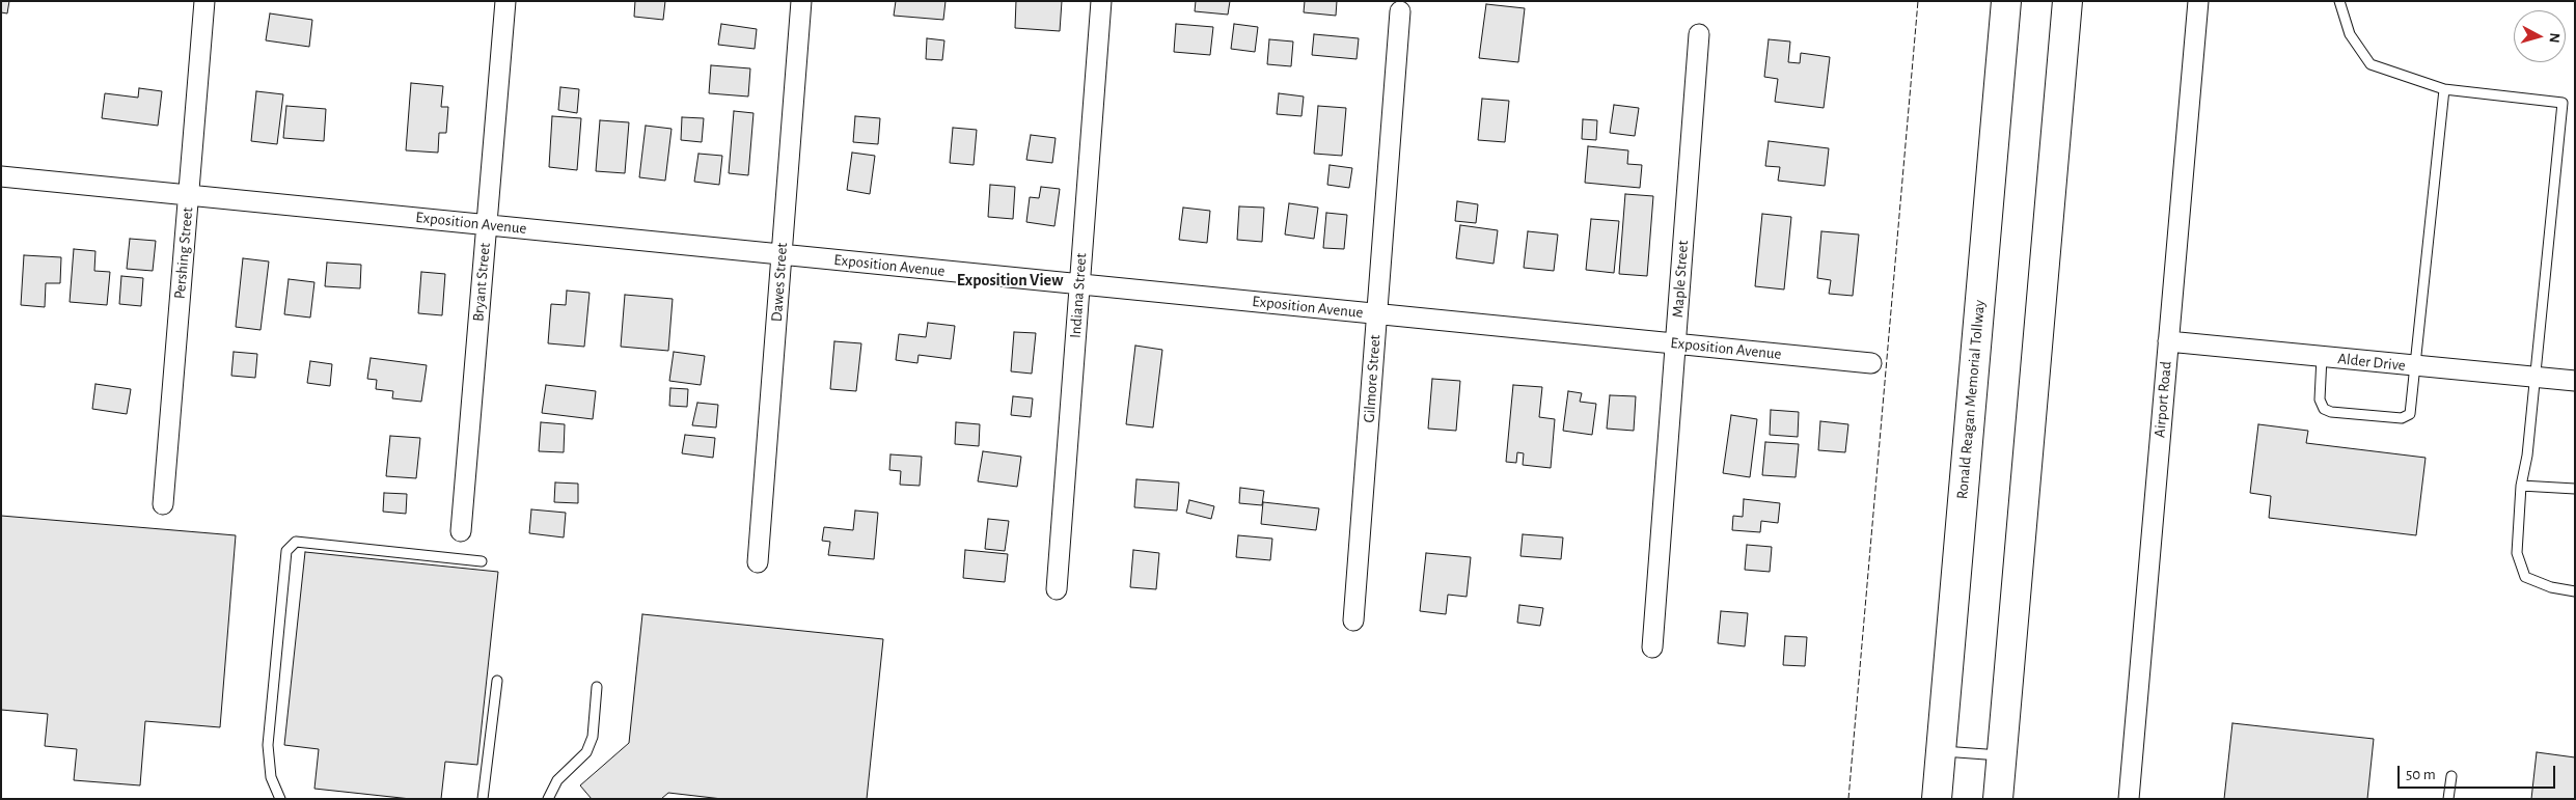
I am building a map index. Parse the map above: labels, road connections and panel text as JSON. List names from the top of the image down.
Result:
{
  "streets": {
    "highway": ["Ronald Reagan Memorial Tollway"],
    "street": [
      "Exposition Avenue",
      "Pershing Street",
      "Maple Street",
      "Bryant Street",
      "Dawes Street",
      "Indiana Street",
      "Alder Drive",
      "Gilmore Street",
      "Airport Road"
    ]
  },
  "crossings": [
    ["Exposition Avenue", "Pershing Street"],
    ["Exposition Avenue", "Maple Street"],
    ["Exposition Avenue", "Bryant Street"],
    ["Exposition Avenue", "Dawes Street"],
    ["Exposition Avenue", "Indiana Street"],
    ["Exposition Avenue", "Gilmore Street"],
    ["Alder Drive", "Airport Road"]
  ],
  "districts": ["Exposition View"],
  "scale_bar": "50 m",
  "north": "right"
}
